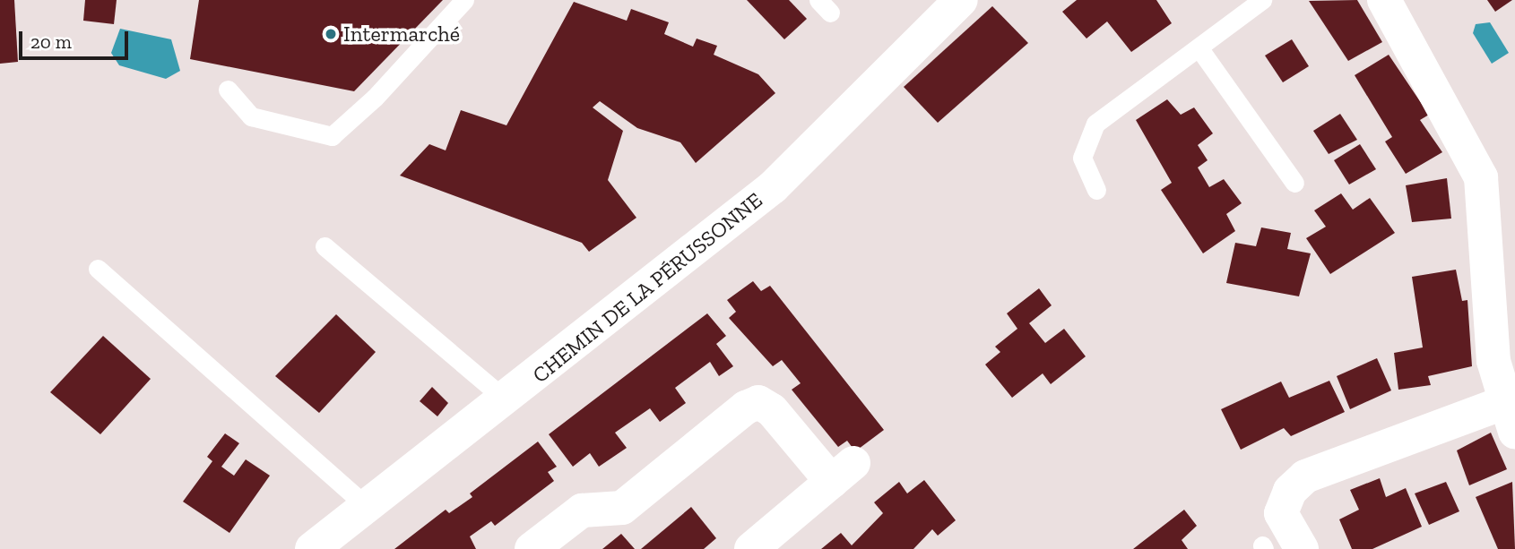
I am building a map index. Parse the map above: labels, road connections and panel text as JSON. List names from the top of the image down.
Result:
{
  "streets": {
    "street": ["CHEMIN DE LA PÉRUSSONNE"]
  },
  "places": ["Intermarché"],
  "scale_bar": "20 m"
}
